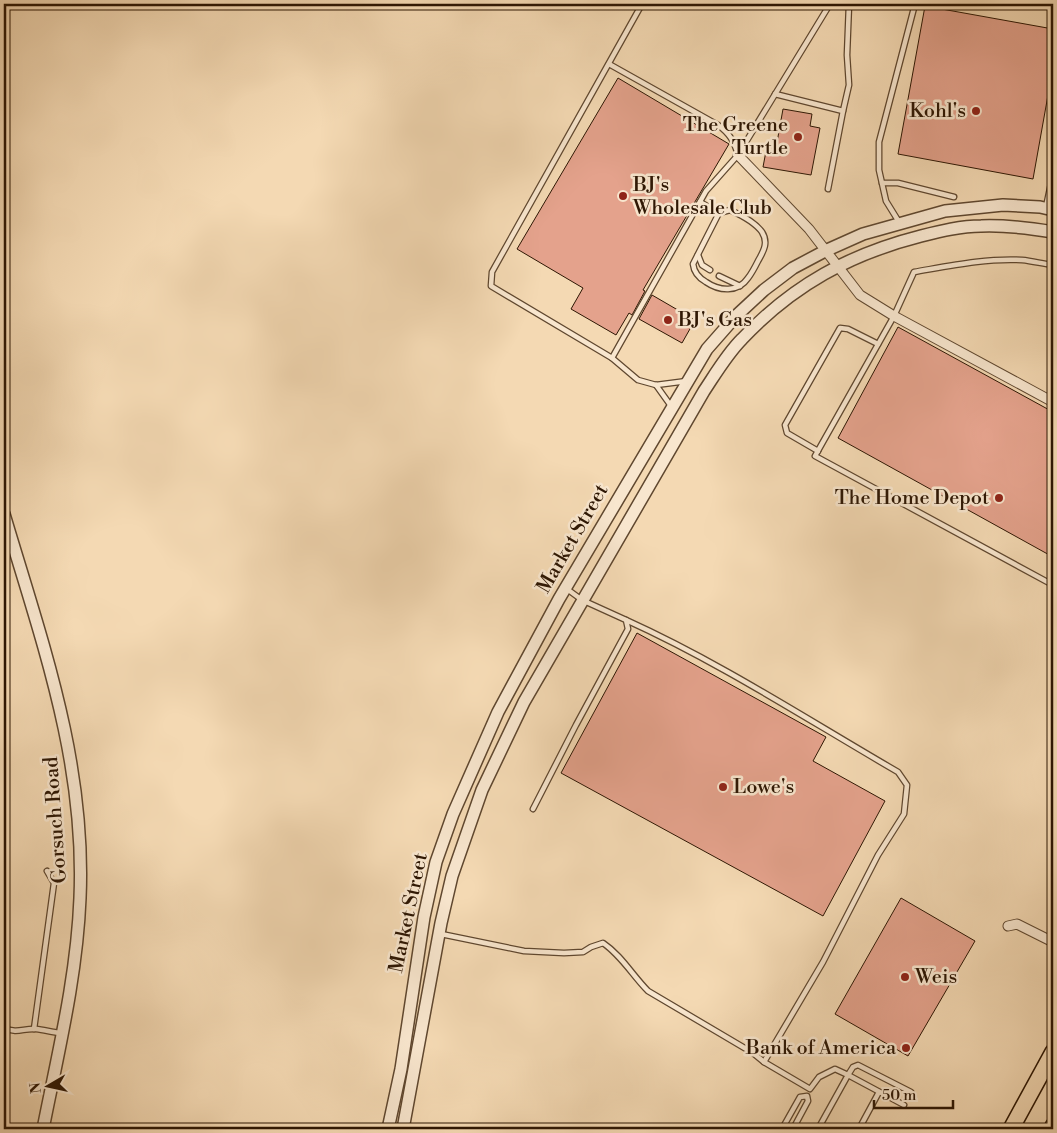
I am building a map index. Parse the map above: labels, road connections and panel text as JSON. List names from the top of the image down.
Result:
{
  "streets": {
    "street": ["Market Street", "Gorsuch Road"]
  },
  "places": [
    "Kohl's",
    "The Greene Turtle",
    "BJ's Wholesale Club",
    "BJ's Gas",
    "The Home Depot",
    "Lowe's",
    "Weis",
    "Bank of America"
  ],
  "scale_bar": "50 m",
  "north": "left"
}
